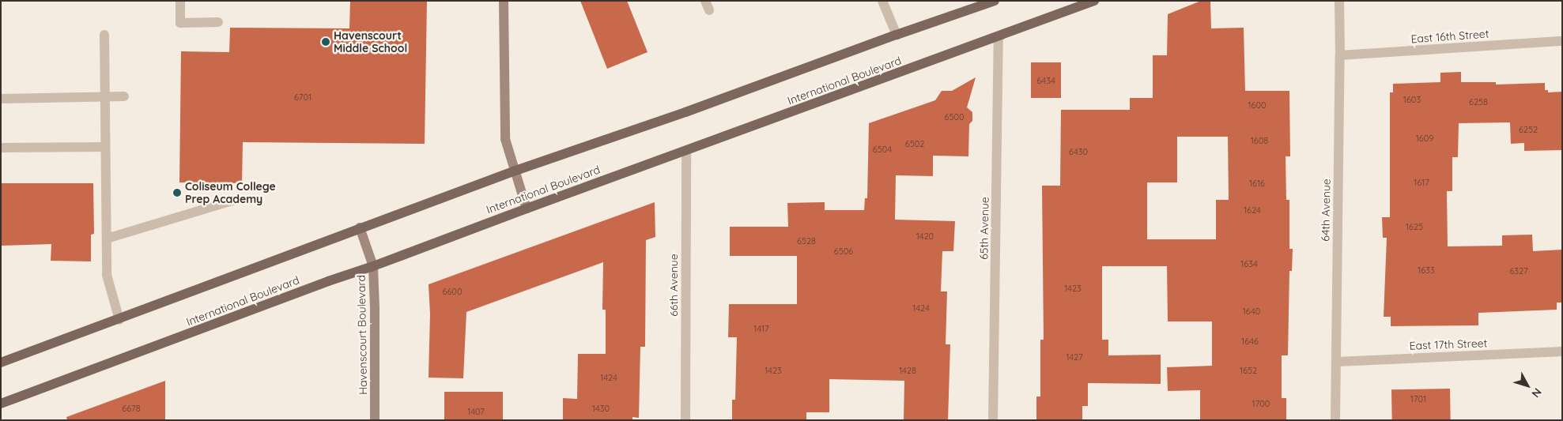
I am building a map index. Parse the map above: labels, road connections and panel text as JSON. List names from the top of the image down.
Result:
{
  "streets": {
    "main road": ["International Boulevard"],
    "street": [
      "East 16th Street",
      "64th Avenue",
      "65th Avenue",
      "66th Avenue",
      "Havenscourt Boulevard",
      "East 17th Street"
    ]
  },
  "crossings": [
    ["East 16th Street", "64th Avenue"],
    ["International Boulevard", "65th Avenue"],
    ["International Boulevard", "66th Avenue"],
    ["International Boulevard", "Havenscourt Boulevard"],
    ["64th Avenue", "East 17th Street"]
  ],
  "places": ["Havenscourt Middle School", "Coliseum College Prep Academy"],
  "house_numbers": [
    "6434",
    "6701",
    "1603",
    "6258",
    "1600",
    "6500",
    "6252",
    "1609",
    "1608",
    "6502",
    "6504",
    "6430",
    "1617",
    "1616",
    "1624",
    "1625",
    "1420",
    "6528",
    "6506",
    "1634",
    "1633",
    "6327",
    "1423",
    "6600",
    "1424",
    "1640",
    "1417",
    "1646",
    "1427",
    "1423",
    "1428",
    "1652",
    "1424",
    "1701",
    "1700",
    "6678",
    "1430",
    "1407"
  ],
  "north": "bottom right"
}
